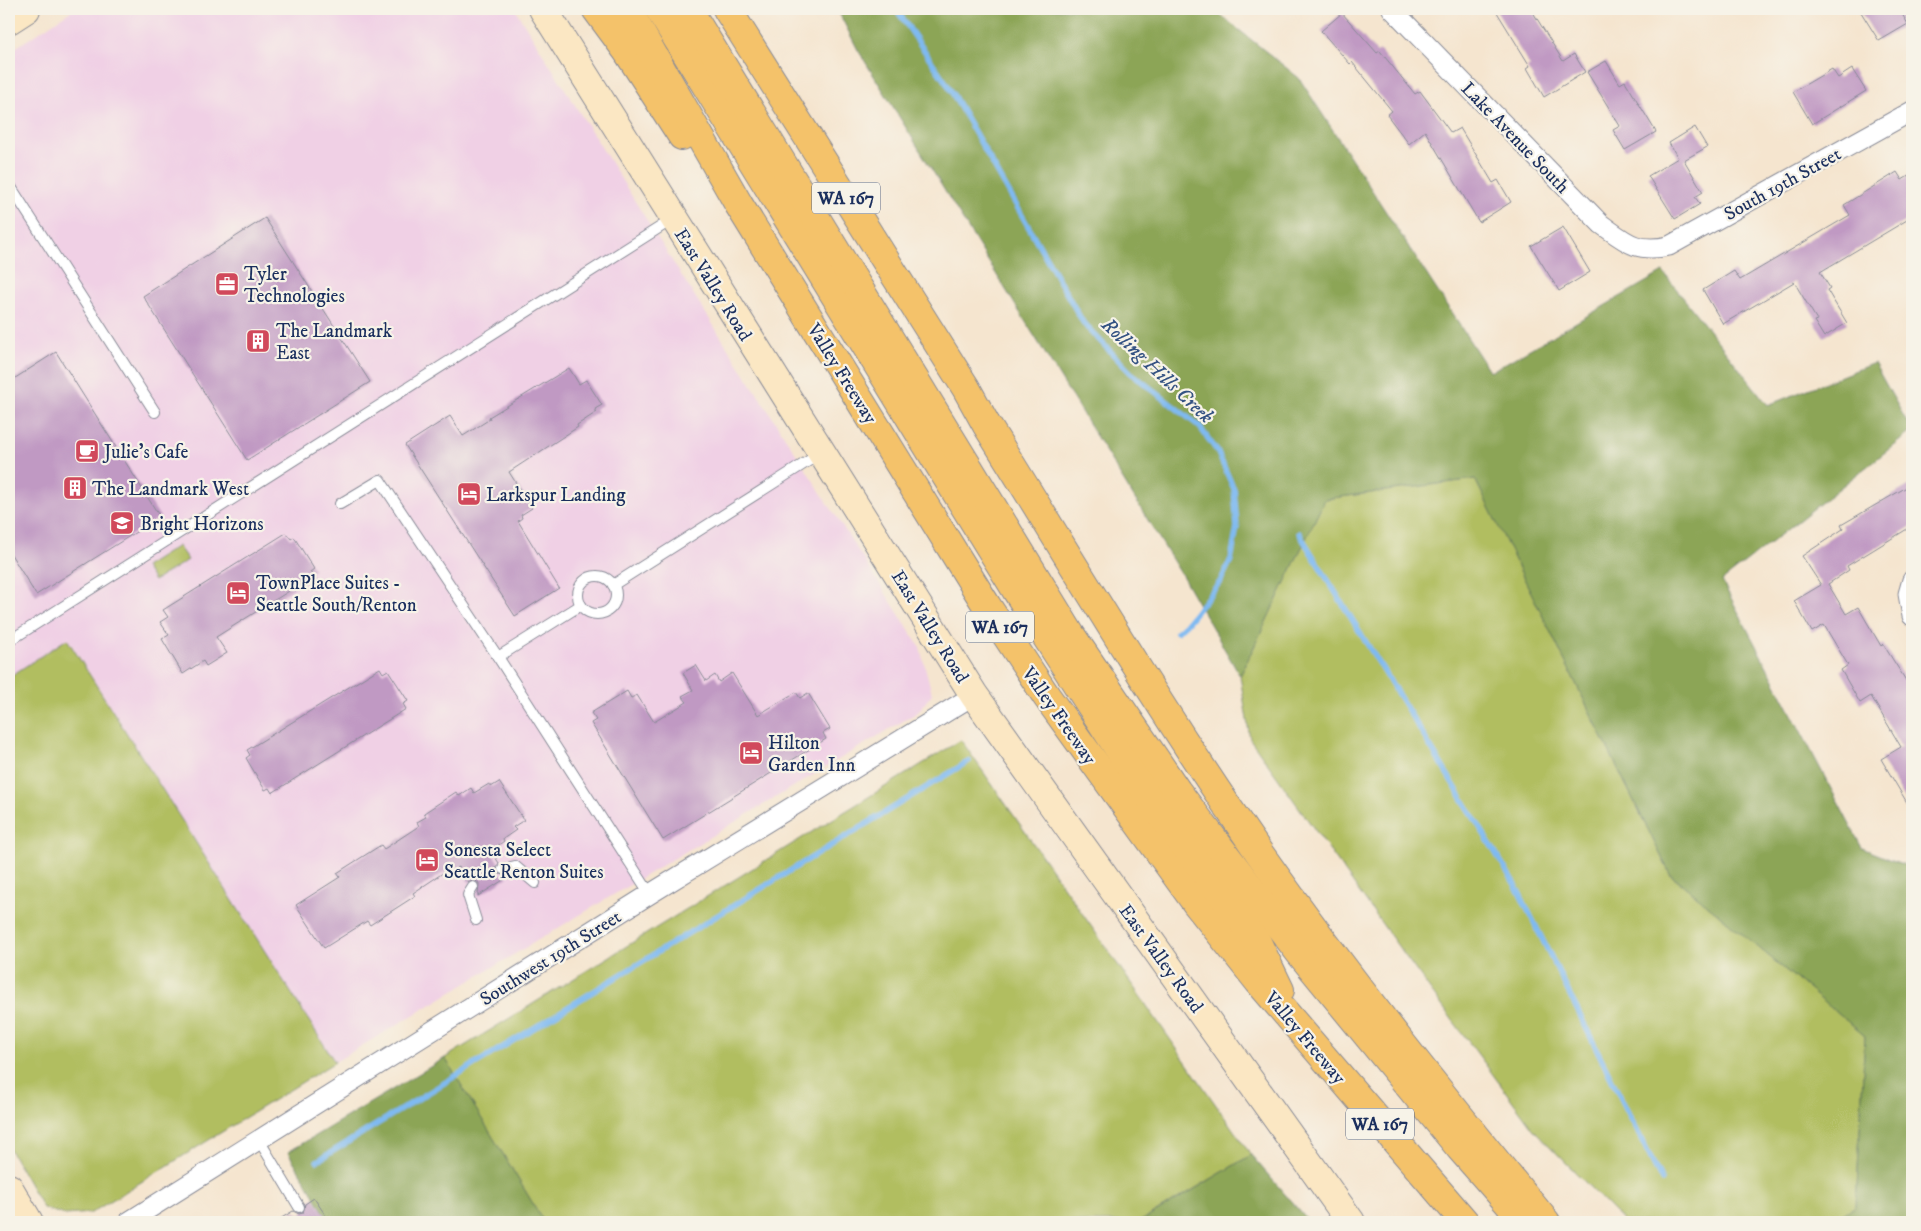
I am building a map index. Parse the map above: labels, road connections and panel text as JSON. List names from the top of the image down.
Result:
{
  "streets": {
    "highway": ["WA 167", "Valley Freeway"],
    "street": [
      "Lake Avenue South",
      "South 19th Street",
      "East Valley Road",
      "Southwest 19th Street"
    ]
  },
  "crossings": [
    ["Lake Avenue South", "South 19th Street"],
    ["East Valley Road", "Southwest 19th Street"]
  ],
  "water": ["Rolling Hills Creek"],
  "places": {
    "office": ["Tyler Technologies"],
    "building": ["The Landmark East", "The Landmark West"],
    "cafe": ["Julie's Cafe"],
    "hotel": [
      "Larkspur Landing",
      "TownPlace Suites - Seattle South/Renton",
      "Hilton Garden Inn",
      "Sonesta Select Seattle Renton Suites"
    ],
    "school or university": ["Bright Horizons"]
  }
}
